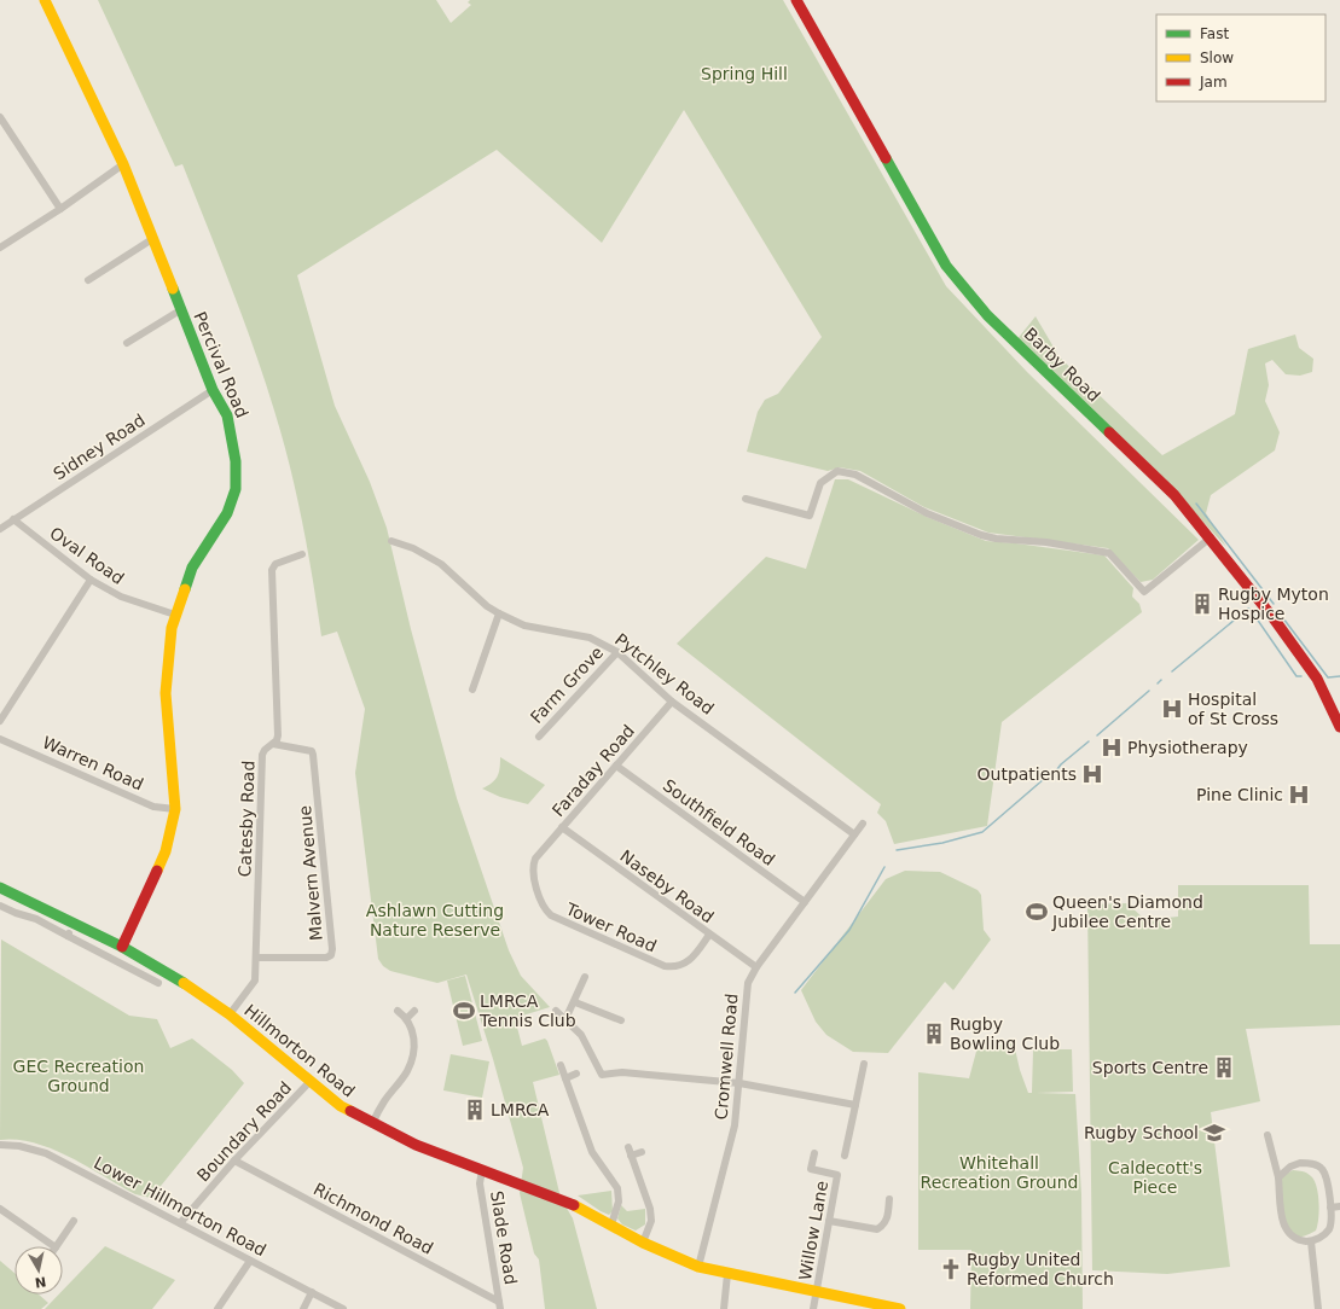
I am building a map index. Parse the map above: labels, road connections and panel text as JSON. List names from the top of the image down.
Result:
{
  "streets": {
    "main road": ["Percival Road", "Barby Road", "Hillmorton Road"],
    "street": [
      "Sidney Road",
      "Oval Road",
      "Pytchley Road",
      "Farm Grove",
      "Warren Road",
      "Faraday Road",
      "Catesby Road",
      "Southfield Road",
      "Malvern Avenue",
      "Naseby Road",
      "Tower Road",
      "Cromwell Road",
      "Boundary Road",
      "Lower Hillmorton Road",
      "Richmond Road",
      "Willow Lane",
      "Slade Road"
    ]
  },
  "crossings": [
    ["Percival Road", "Sidney Road"],
    ["Percival Road", "Oval Road"],
    ["Percival Road", "Warren Road"],
    ["Percival Road", "Hillmorton Road"],
    ["Sidney Road", "Oval Road"],
    ["Pytchley Road", "Farm Grove"],
    ["Pytchley Road", "Faraday Road"],
    ["Pytchley Road", "Cromwell Road"],
    ["Faraday Road", "Southfield Road"],
    ["Faraday Road", "Naseby Road"],
    ["Faraday Road", "Tower Road"],
    ["Catesby Road", "Malvern Avenue"],
    ["Catesby Road", "Hillmorton Road"],
    ["Southfield Road", "Cromwell Road"],
    ["Naseby Road", "Tower Road"],
    ["Naseby Road", "Cromwell Road"],
    ["Hillmorton Road", "Cromwell Road"],
    ["Hillmorton Road", "Boundary Road"],
    ["Hillmorton Road", "Willow Lane"],
    ["Hillmorton Road", "Slade Road"],
    ["Boundary Road", "Lower Hillmorton Road"],
    ["Boundary Road", "Richmond Road"],
    ["Richmond Road", "Slade Road"]
  ],
  "parks": [
    "Spring Hill",
    "Ashlawn Cutting Nature Reserve",
    "GEC Recreation Ground",
    "Whitehall Recreation Ground",
    "Caldecott's Piece"
  ],
  "places": {
    "building": [
      "Rugby Myton Hospice",
      "Rugby Bowling Club",
      "Sports Centre",
      "LMRCA"
    ],
    "hospital": [
      "Hospital of St Cross",
      "Physiotherapy",
      "Outpatients",
      "Pine Clinic"
    ],
    "sports": ["Queen's Diamond Jubilee Centre", "LMRCA Tennis Club"],
    "school or university": ["Rugby School"],
    "church": ["Rugby United Reformed Church"]
  },
  "legend": ["Fast", "Slow", "Jam"],
  "north": "bottom"
}
